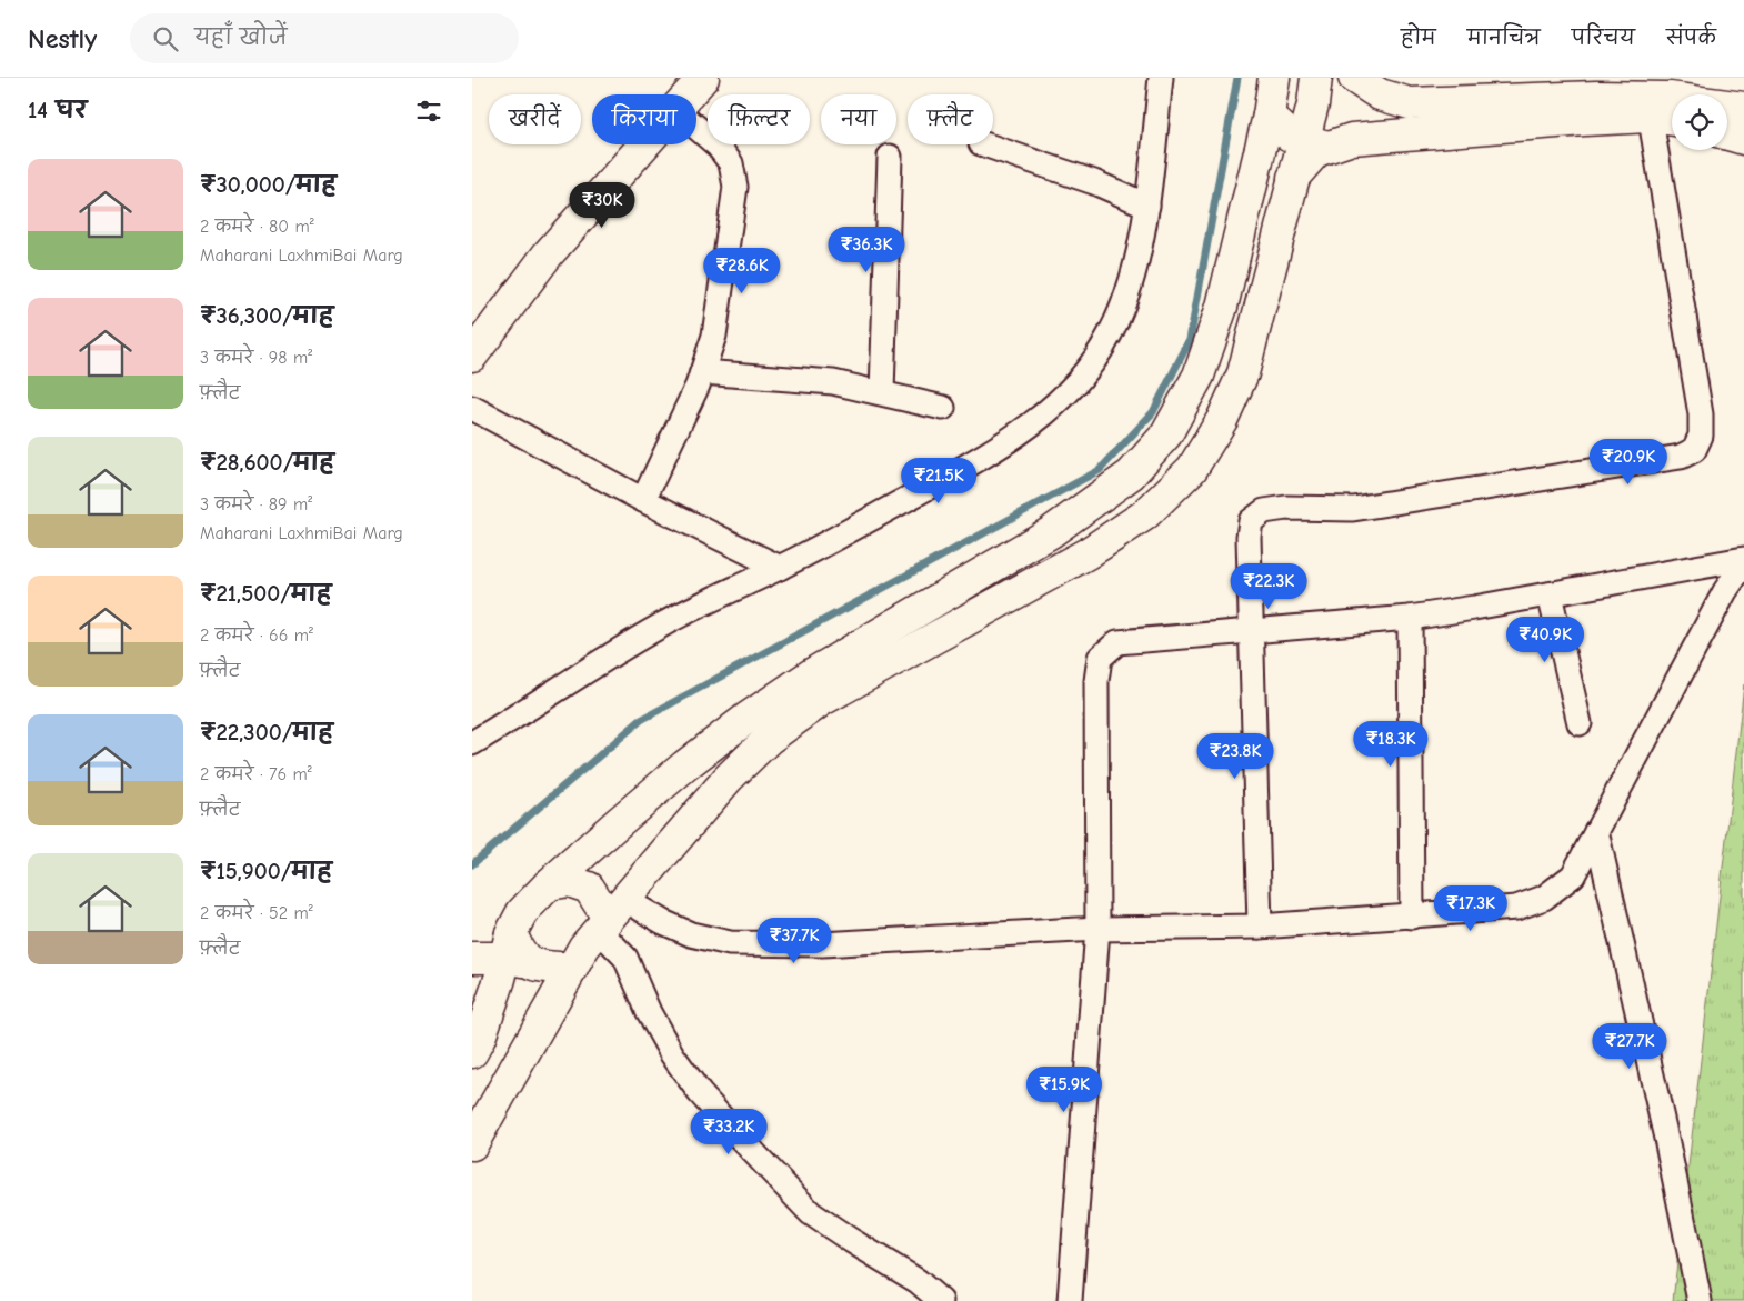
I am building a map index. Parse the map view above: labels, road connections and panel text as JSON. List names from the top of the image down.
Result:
{
  "page": {
    "header": "Nestly",
    "search": "यहाँ खोजें",
    "nav": [
      "होम",
      "मानचित्र",
      "परिचय",
      "संपर्क"
    ],
    "heading": "14 घर",
    "chip": [
      "खरीदें",
      "किराया",
      "फ़िल्टर",
      "नया",
      "फ़्लैट"
    ],
    "list": [
      {
        "name": "₹30,000/माह",
        "note": "2 कमरे · 80 m² · Maharani LaxhmiBai Marg"
      },
      {
        "name": "₹36,300/माह",
        "note": "3 कमरे · 98 m² · फ़्लैट"
      },
      {
        "name": "₹28,600/माह",
        "note": "3 कमरे · 89 m² · Maharani LaxhmiBai Marg"
      },
      {
        "name": "₹21,500/माह",
        "note": "2 कमरे · 66 m² · फ़्लैट"
      },
      {
        "name": "₹22,300/माह",
        "note": "2 कमरे · 76 m² · फ़्लैट"
      },
      {
        "name": "₹15,900/माह",
        "note": "2 कमरे · 52 m² · फ़्लैट"
      }
    ],
    "price": [
      "₹30K",
      "₹36.3K",
      "₹28.6K",
      "₹20.9K",
      "₹21.5K",
      "₹22.3K",
      "₹40.9K",
      "₹18.3K",
      "₹23.8K",
      "₹17.3K",
      "₹37.7K",
      "₹27.7K",
      "₹15.9K",
      "₹33.2K"
    ]
  }
}
